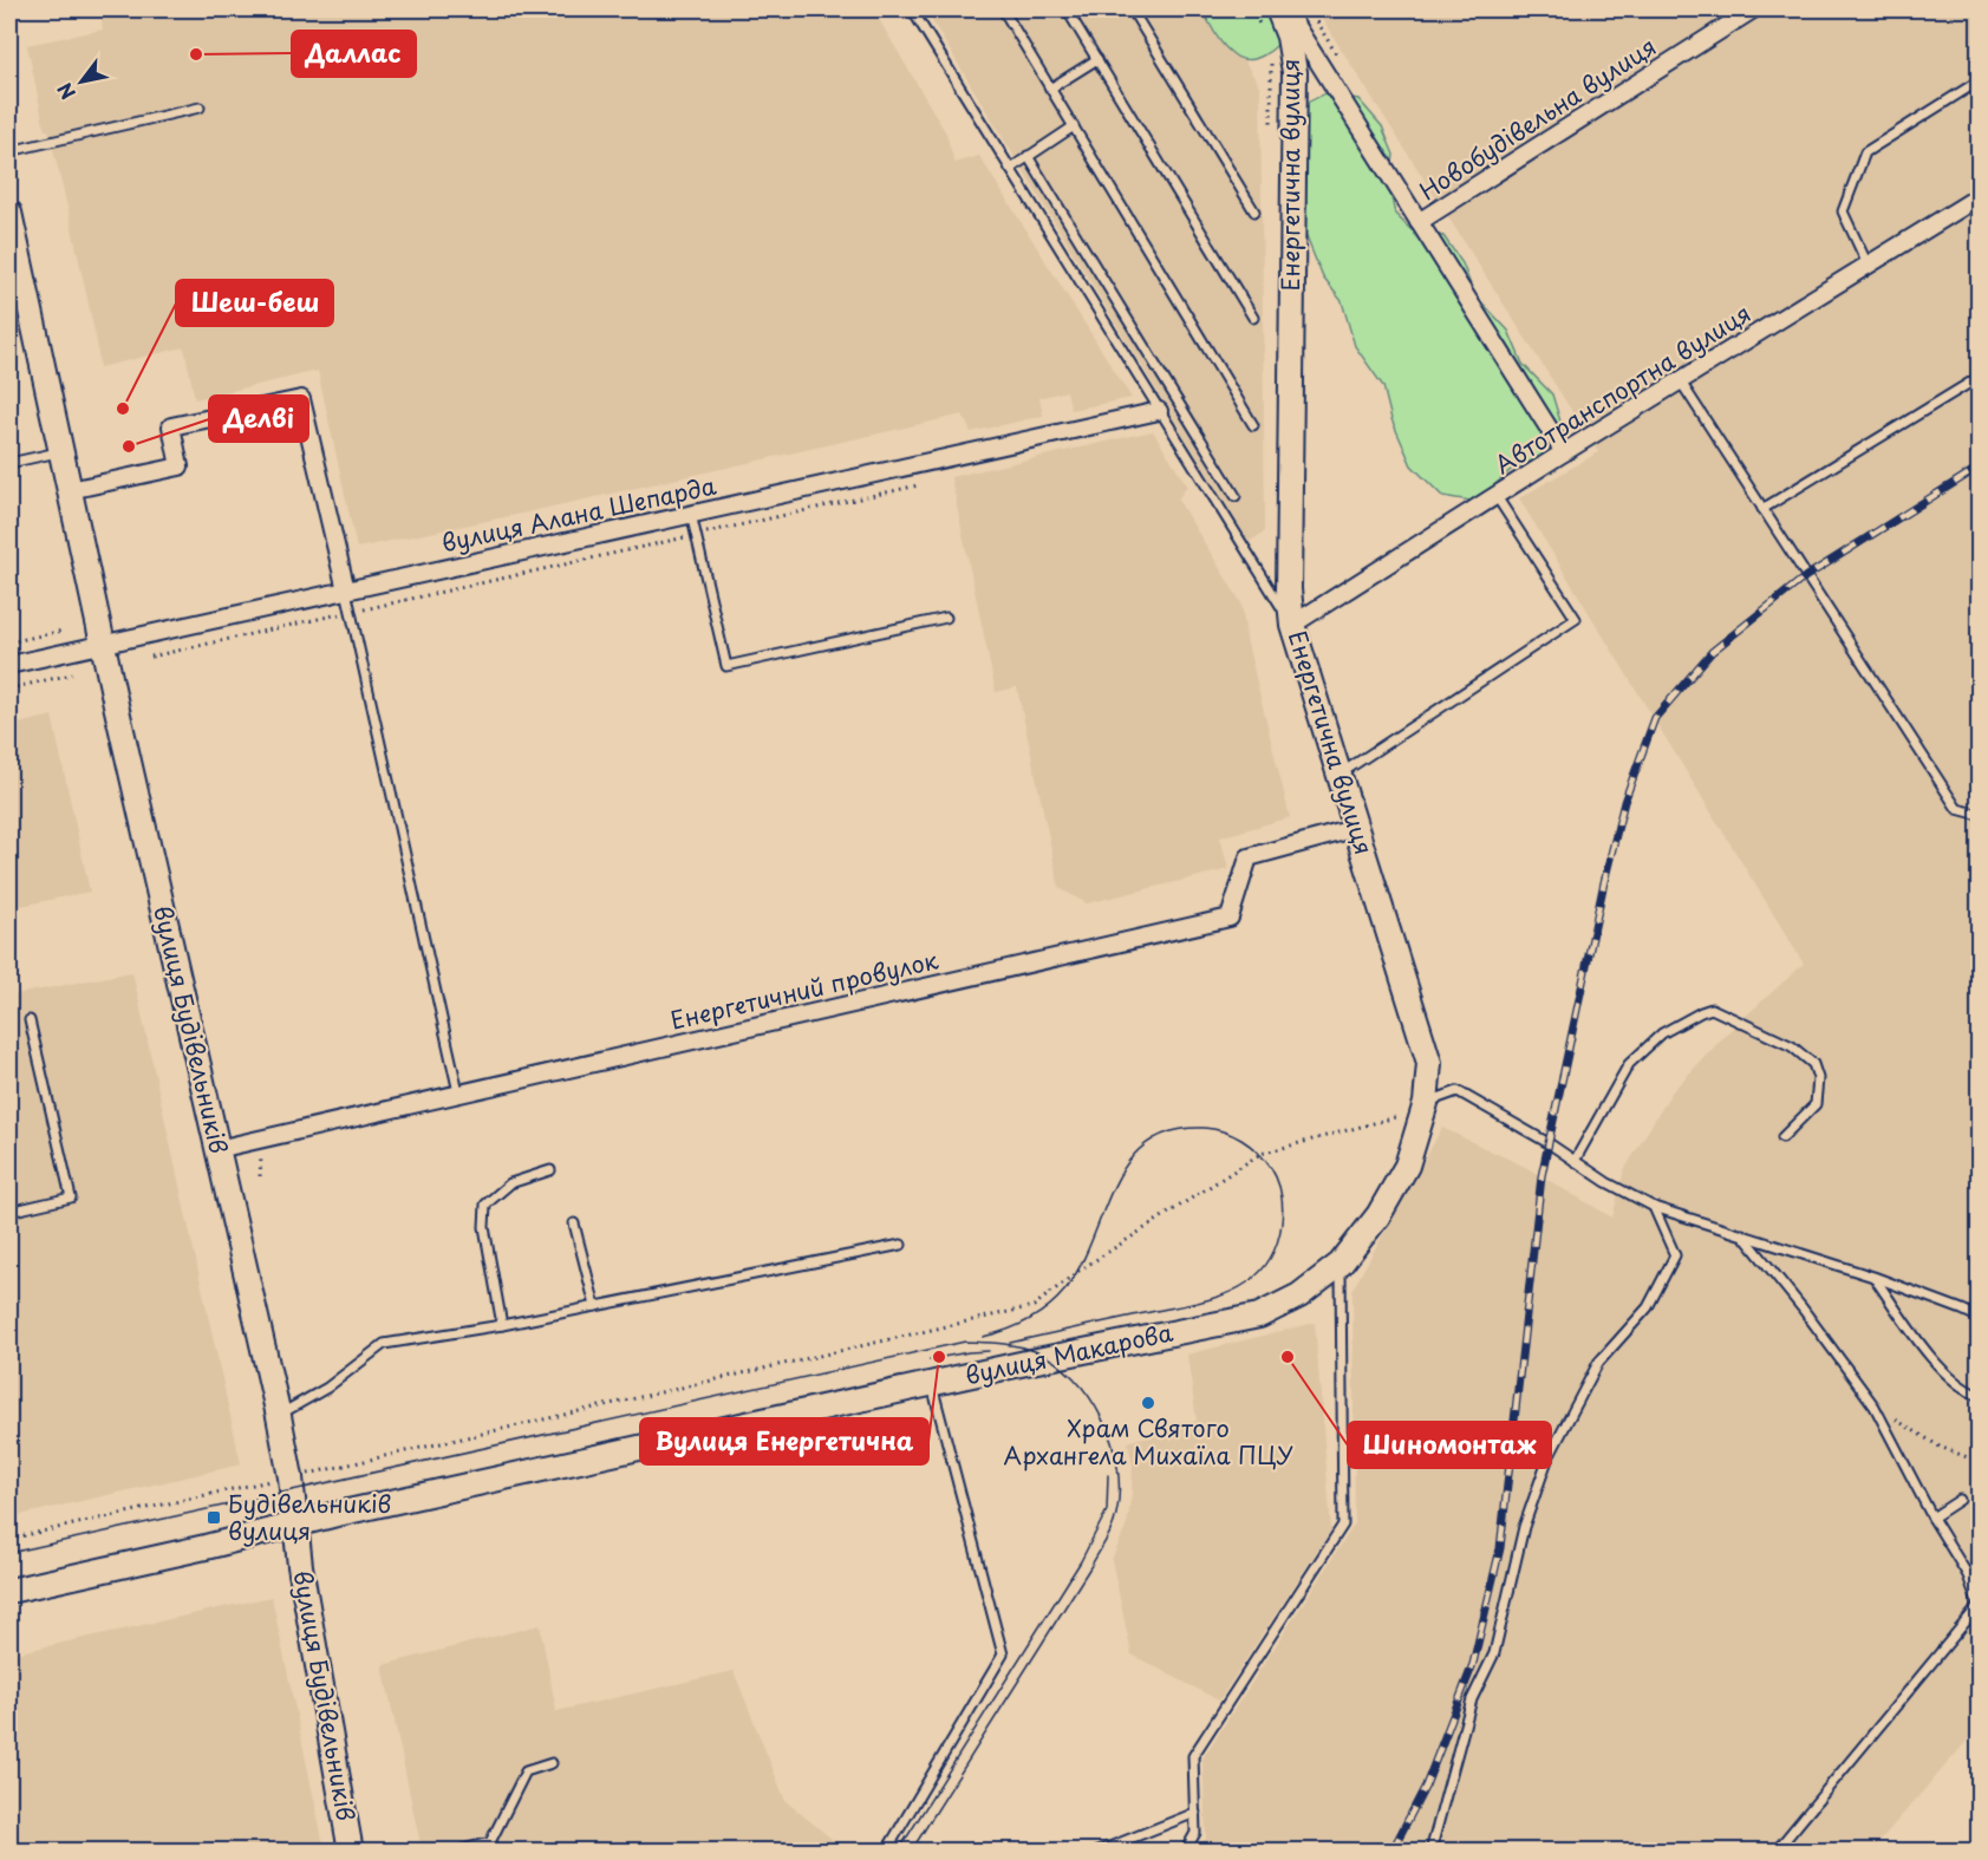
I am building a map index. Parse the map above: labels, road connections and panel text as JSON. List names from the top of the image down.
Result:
{
  "streets": {
    "main road": ["Енергетична вулиця", "вулиця Будівельників", "вулиця Макарова"],
    "street": [
      "Новобудівельна вулиця",
      "Автотранспортна вулиця",
      "вулиця Алана Шепарда",
      "Енергетичний провулок"
    ]
  },
  "crossings": [
    ["Новобудівельна вулиця", "Енергетична вулиця"],
    ["Енергетична вулиця", "Автотранспортна вулиця"],
    ["Енергетична вулиця", "Енергетичний провулок"],
    ["Енергетична вулиця", "вулиця Макарова"],
    ["вулиця Алана Шепарда", "вулиця Будівельників"],
    ["Енергетичний провулок", "вулиця Будівельників"],
    ["вулиця Будівельників", "вулиця Макарова"]
  ],
  "places": {
    "other": [
      "Даллас",
      "Шеш-беш",
      "Делві",
      "Вулиця Енергетична",
      "Шиномонтаж",
      "Храм Святого Архангела Михаїла ПЦУ"
    ],
    "transit": ["Будівельників вулиця"]
  },
  "north": "bottom left"
}
